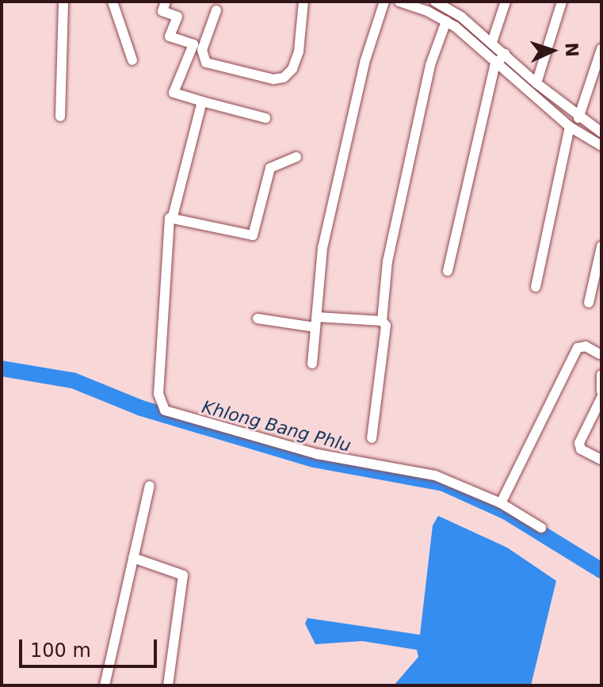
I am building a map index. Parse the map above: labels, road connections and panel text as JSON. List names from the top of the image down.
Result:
{
  "water": ["Khlong Bang Phlu"],
  "scale_bar": "100 m",
  "north": "right"
}
